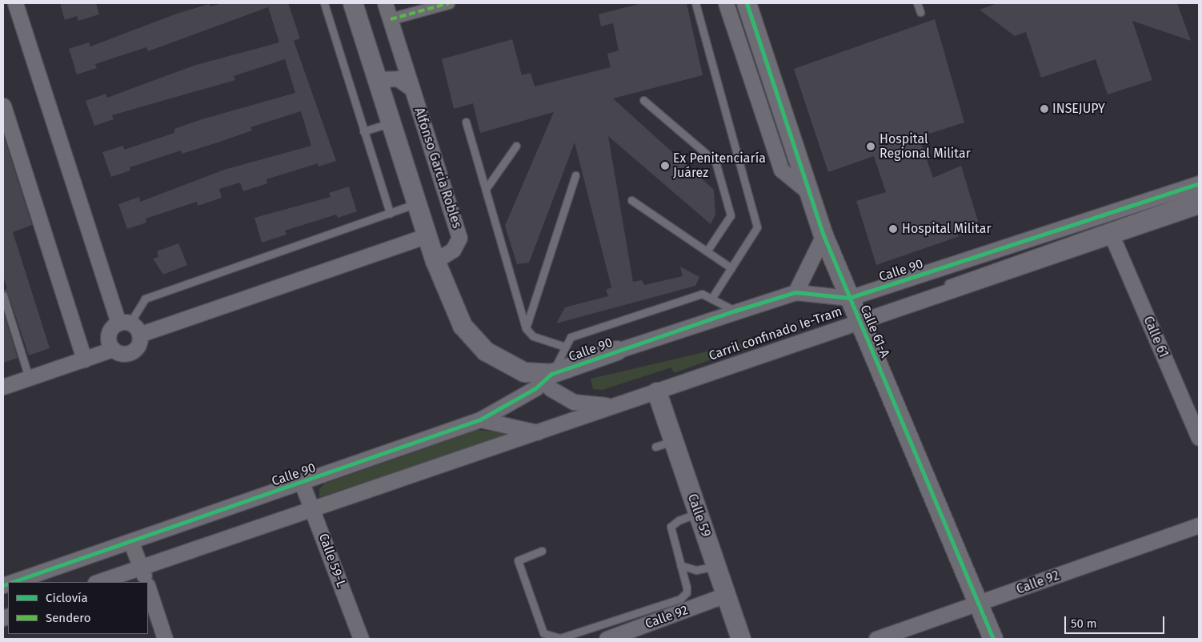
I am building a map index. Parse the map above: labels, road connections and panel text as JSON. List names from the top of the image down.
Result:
{
  "streets": {
    "street": [
      "Alfonso Garcia Robles",
      "Calle 90",
      "Calle 61-A",
      "Calle 61",
      "Calle 59",
      "Calle 59-L",
      "Calle 92"
    ],
    "lane": ["Carril confinado Ie-Tram"]
  },
  "crossings": [
    ["Calle 90", "Calle 61-A"],
    ["Calle 90", "Calle 59-L"],
    ["Calle 61-A", "Carril confinado Ie-Tram"],
    ["Calle 61-A", "Calle 92"],
    ["Calle 59", "Calle 92"]
  ],
  "places": [
    "INSEJUPY",
    "Hospital Regional Militar",
    "Ex Penitenciaría Juárez",
    "Hospital Militar"
  ],
  "legend": ["Ciclovía", "Sendero"],
  "scale_bar": "50 m"
}
